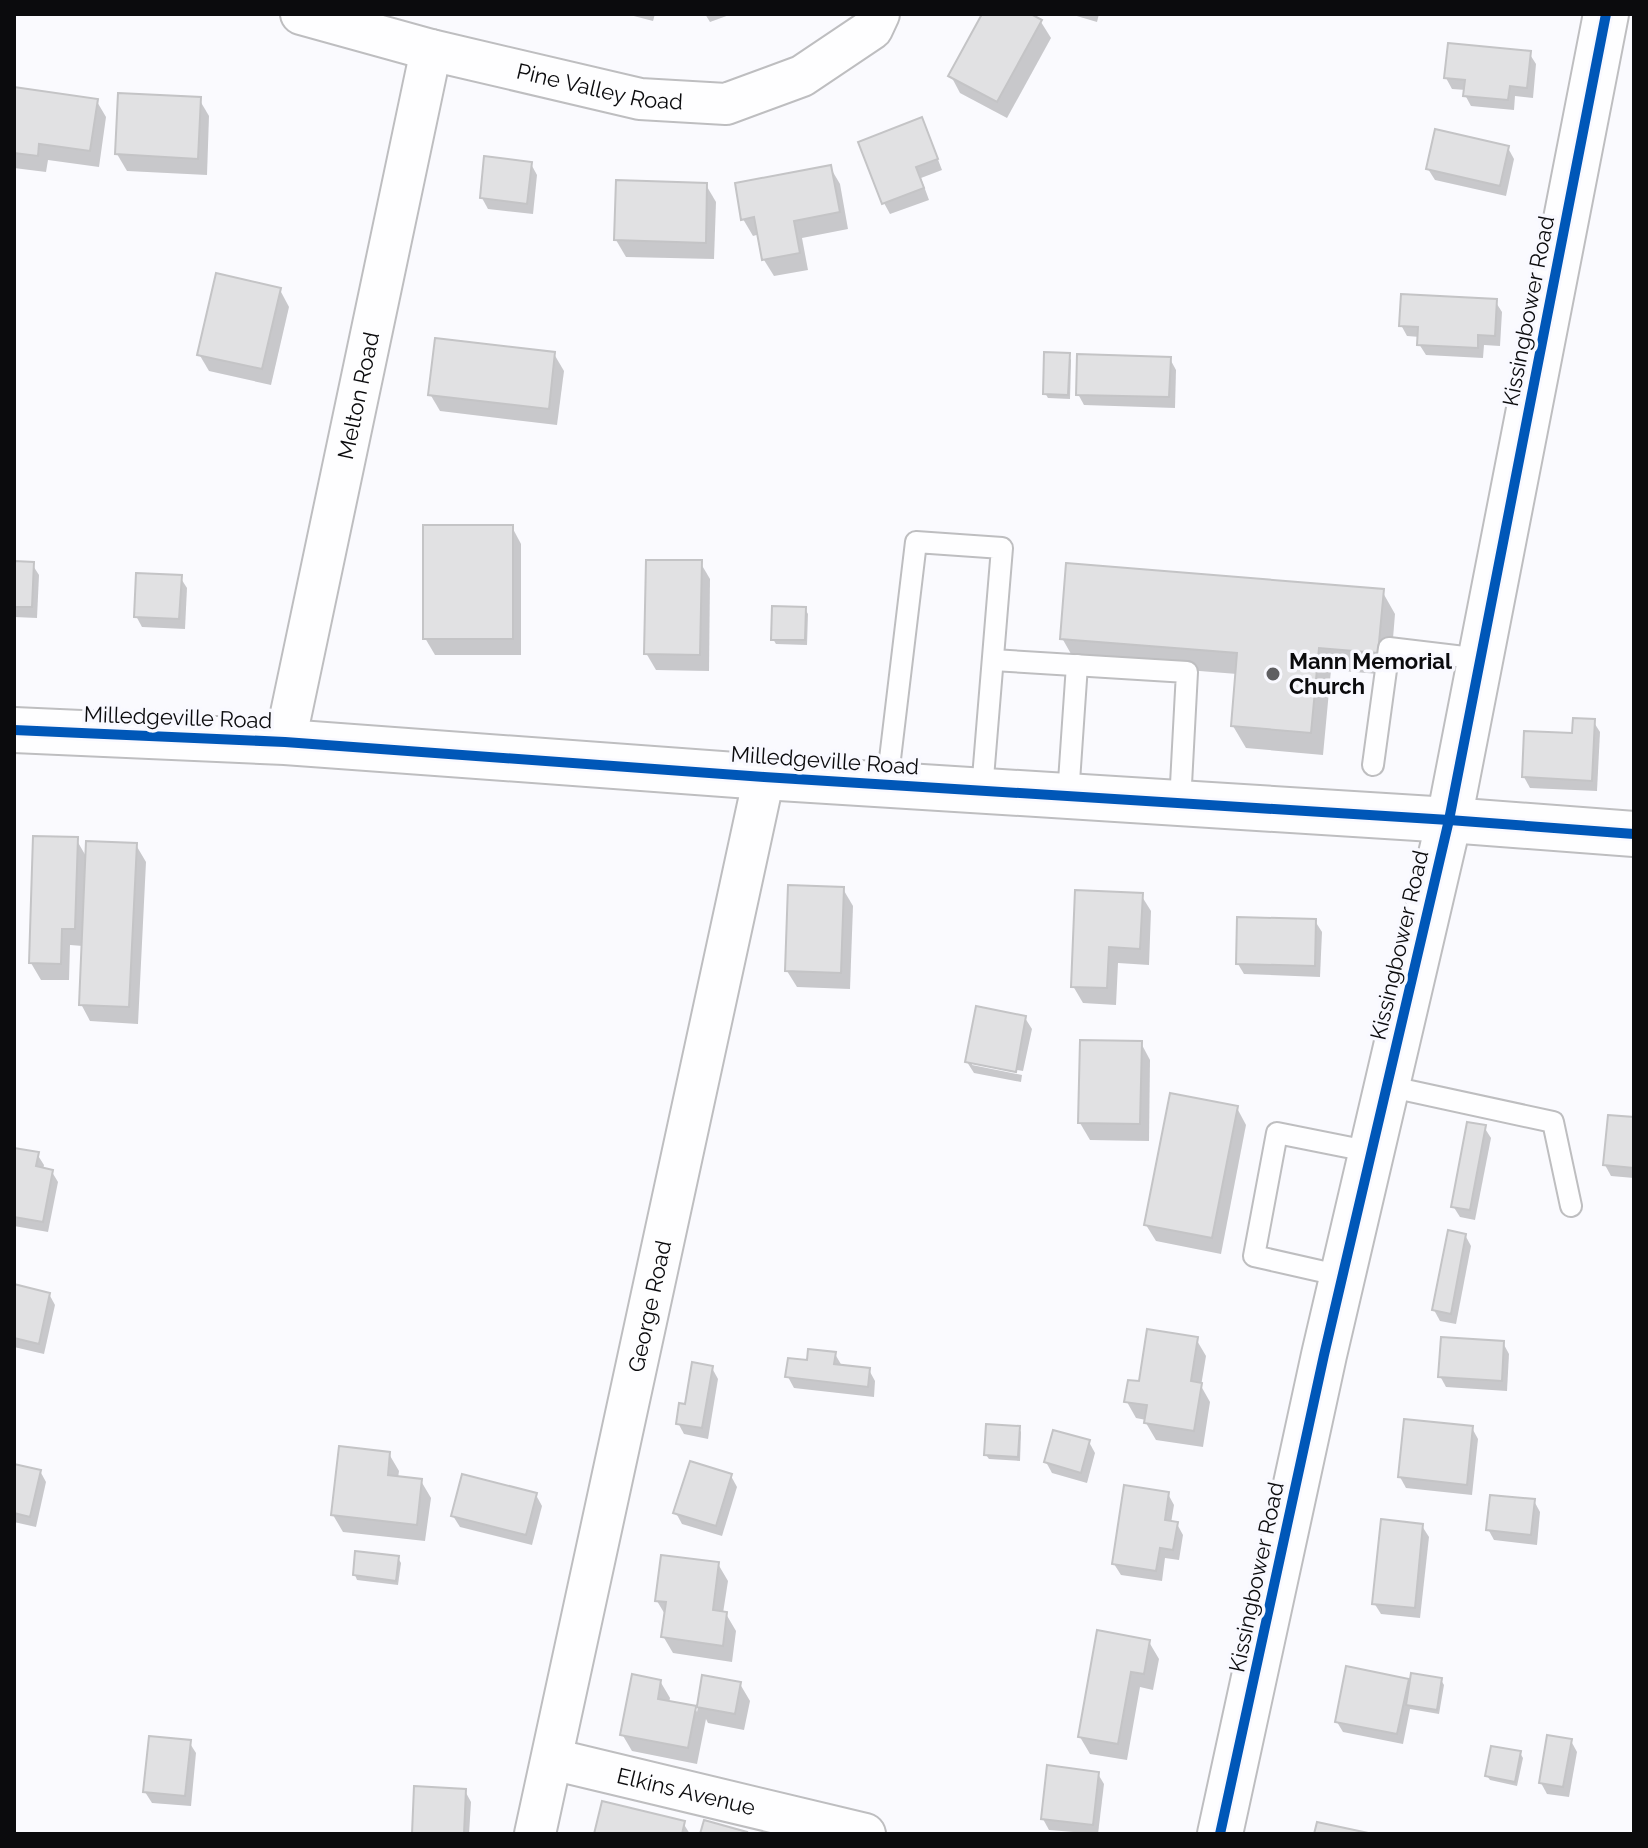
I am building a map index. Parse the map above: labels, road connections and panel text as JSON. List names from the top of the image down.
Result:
{
  "streets": {
    "street": [
      "Pine Valley Road",
      "Kissingbower Road",
      "Melton Road",
      "Milledgeville Road",
      "George Road",
      "Elkins Avenue"
    ]
  },
  "crossings": [
    ["Pine Valley Road", "Melton Road"],
    ["Kissingbower Road", "Milledgeville Road"],
    ["Melton Road", "Milledgeville Road"],
    ["Milledgeville Road", "George Road"],
    ["George Road", "Elkins Avenue"]
  ],
  "places": ["Mann Memorial Church"]
}
